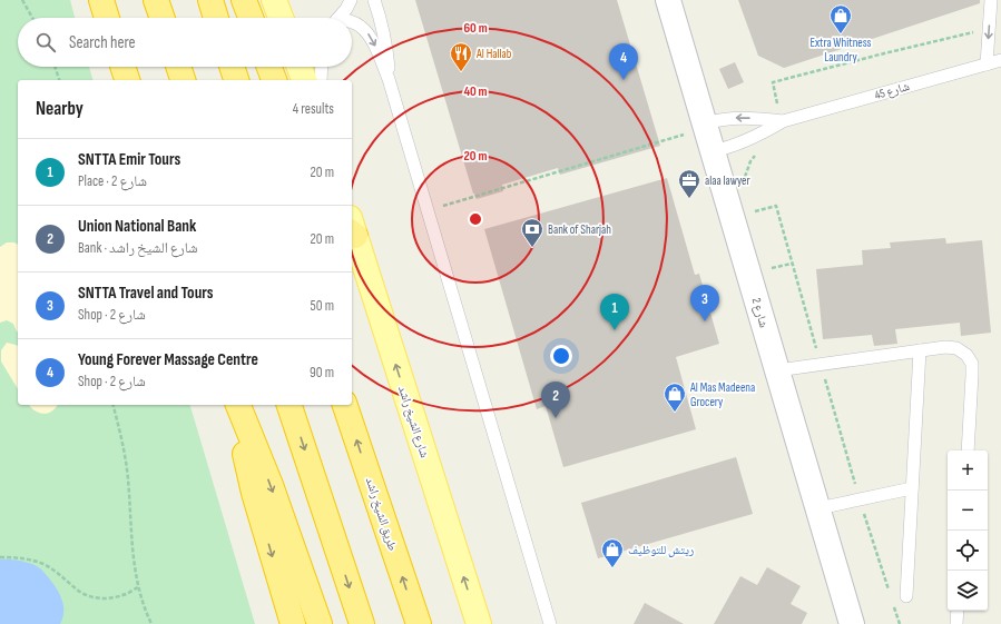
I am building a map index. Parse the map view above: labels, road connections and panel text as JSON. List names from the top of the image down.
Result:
{
  "streets": {
    "highway": ["طريق الشيخ راشد"],
    "main road": ["شارع الشيخ راشد"],
    "street": ["شارع 2"],
    "lane": ["شارع 45"]
  },
  "crossings": [
    ["شارع 45", "شارع 2"]
  ],
  "one_way": ["شارع الشيخ راشد"],
  "places": {
    "shop": ["Extra Whitness Laundry", "Al Mas Madeena Grocery", "ريتش للتوظيف"],
    "restaurant": ["Al Hallab"],
    "office": ["alaa lawyer"],
    "bank": ["Bank of Sharjah"]
  },
  "page": {
    "search": "Search here",
    "pins": [
      "4",
      "3",
      "1",
      "2"
    ],
    "heading": ["Nearby", "4 results"],
    "list": [
      {
        "mark": "1",
        "name": "SNTTA Emir Tours",
        "note": "Place · شارع 2",
        "value": "20 m"
      },
      {
        "mark": "2",
        "name": "Union National Bank",
        "note": "Bank · شارع الشيخ راشد",
        "value": "20 m"
      },
      {
        "mark": "3",
        "name": "SNTTA Travel and Tours",
        "note": "Shop · شارع 2",
        "value": "50 m"
      },
      {
        "mark": "4",
        "name": "Young Forever Massage Centre",
        "note": "Shop · شارع 2",
        "value": "90 m"
      }
    ],
    "map_buttons": ["+", "−"]
  },
  "rings": ["60 m", "40 m", "20 m"]
}
